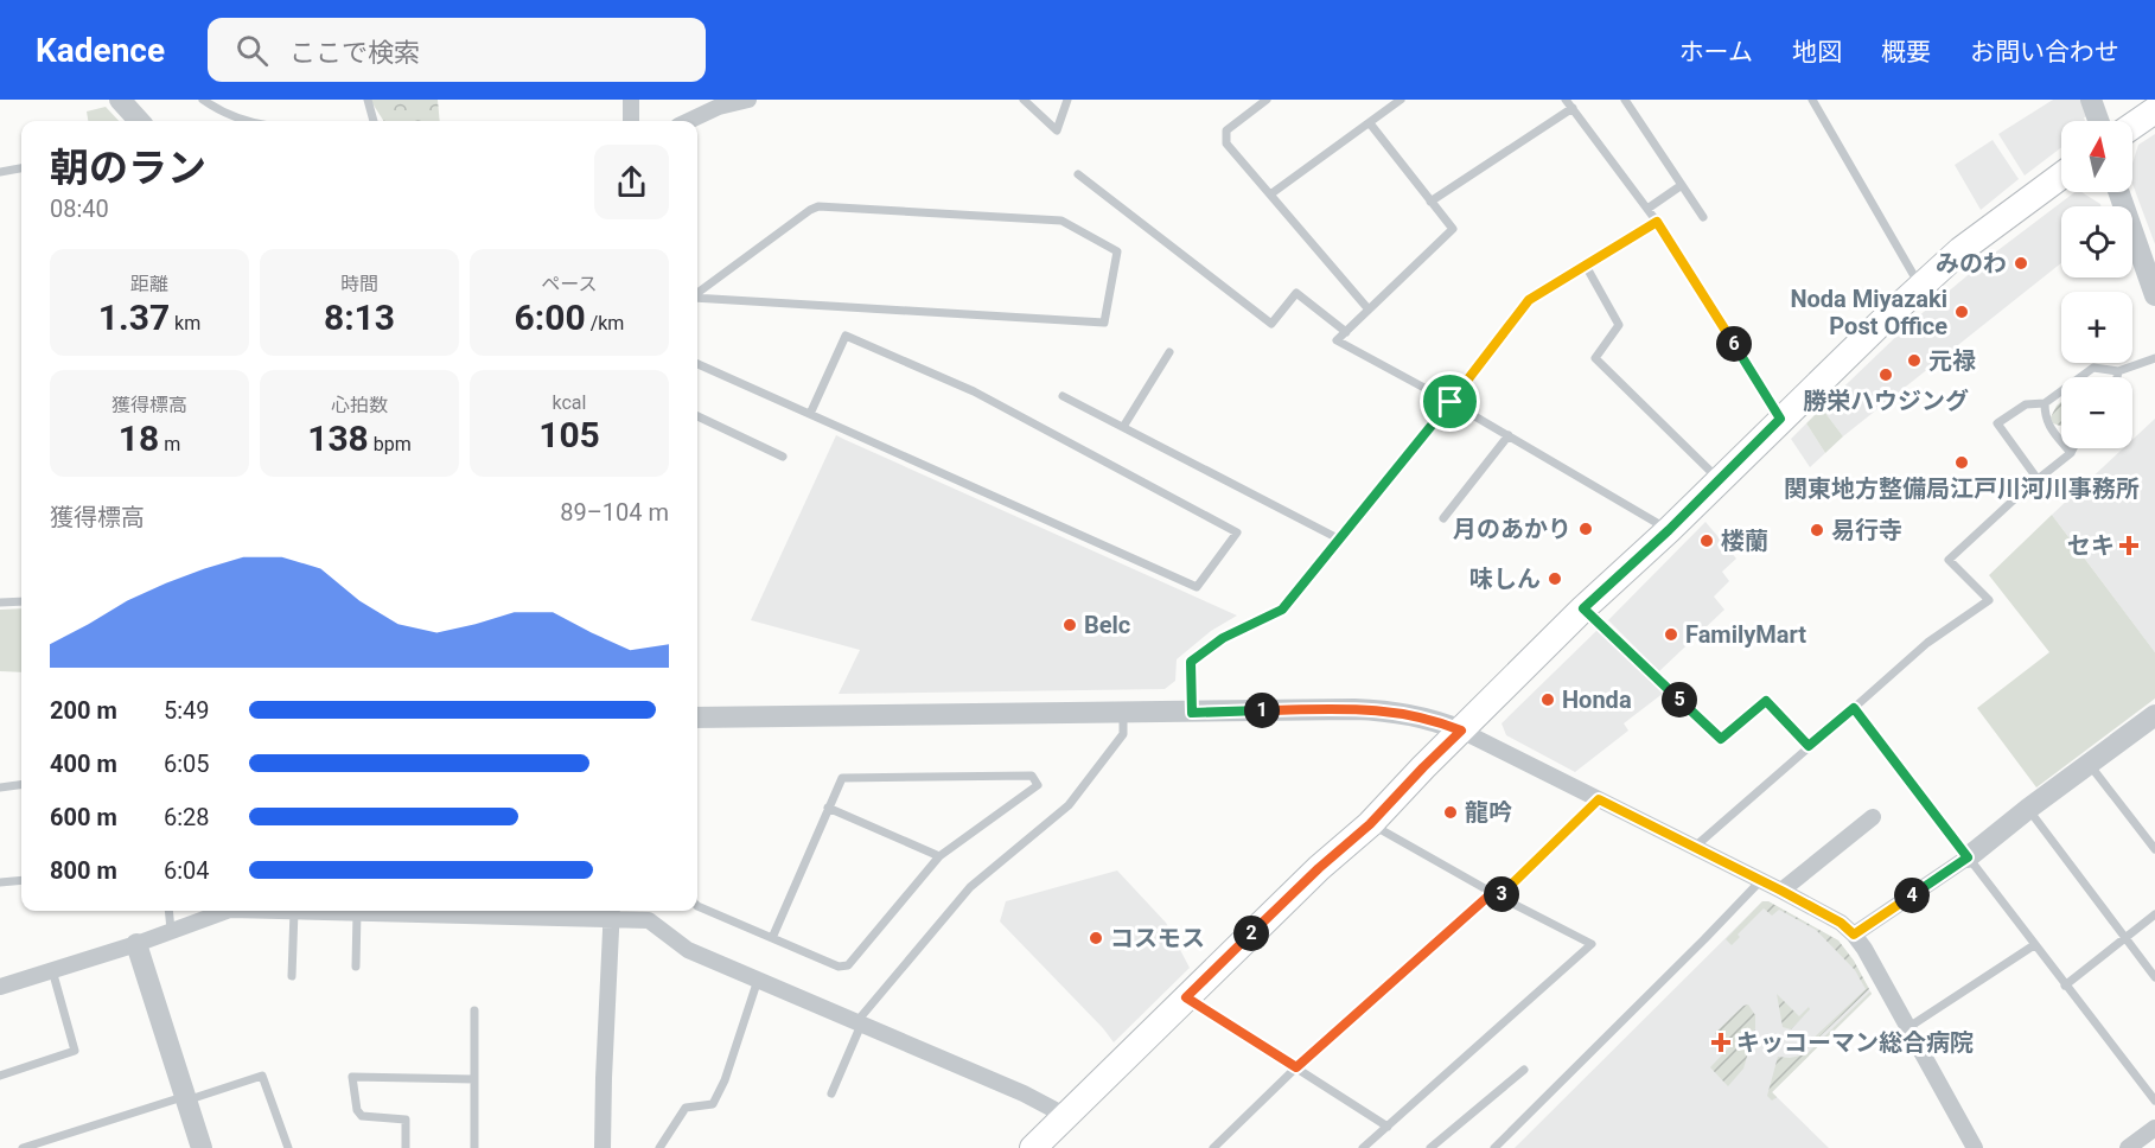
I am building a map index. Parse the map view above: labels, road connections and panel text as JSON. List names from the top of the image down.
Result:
{
  "places": {
    "other": [
      "みのわ",
      "Noda Miyazaki Post Office",
      "元禄",
      "勝栄ハウジング",
      "関東地方整備局江戸川河川事務所",
      "月のあかり",
      "易行寺",
      "楼蘭",
      "味しん",
      "Belc",
      "FamilyMart",
      "Honda",
      "龍吟",
      "コスモス"
    ],
    "health": ["セキ", "キッコーマン総合病院"]
  },
  "north": "top",
  "page": {
    "header": "Kadence",
    "search": "ここで検索",
    "nav": [
      "ホーム",
      "地図",
      "概要",
      "お問い合わせ"
    ],
    "map_buttons": ["+", "−"],
    "heading": ["朝のラン", "08:40"],
    "stats": [
      ["距離", "1.37 km"],
      ["時間", "8:13"],
      ["ペース", "6:00 /km"],
      ["獲得標高", "18 m"],
      ["心拍数", "138 bpm"],
      ["kcal", "105"]
    ],
    "pins": [
      "6",
      "5",
      "1",
      "3",
      "4",
      "2"
    ],
    "chart": ["獲得標高", "89–104 m"],
    "list": [
      {
        "name": "200 m",
        "note": "5:49"
      },
      {
        "name": "400 m",
        "note": "6:05"
      },
      {
        "name": "600 m",
        "note": "6:28"
      },
      {
        "name": "800 m",
        "note": "6:04"
      }
    ]
  }
}
